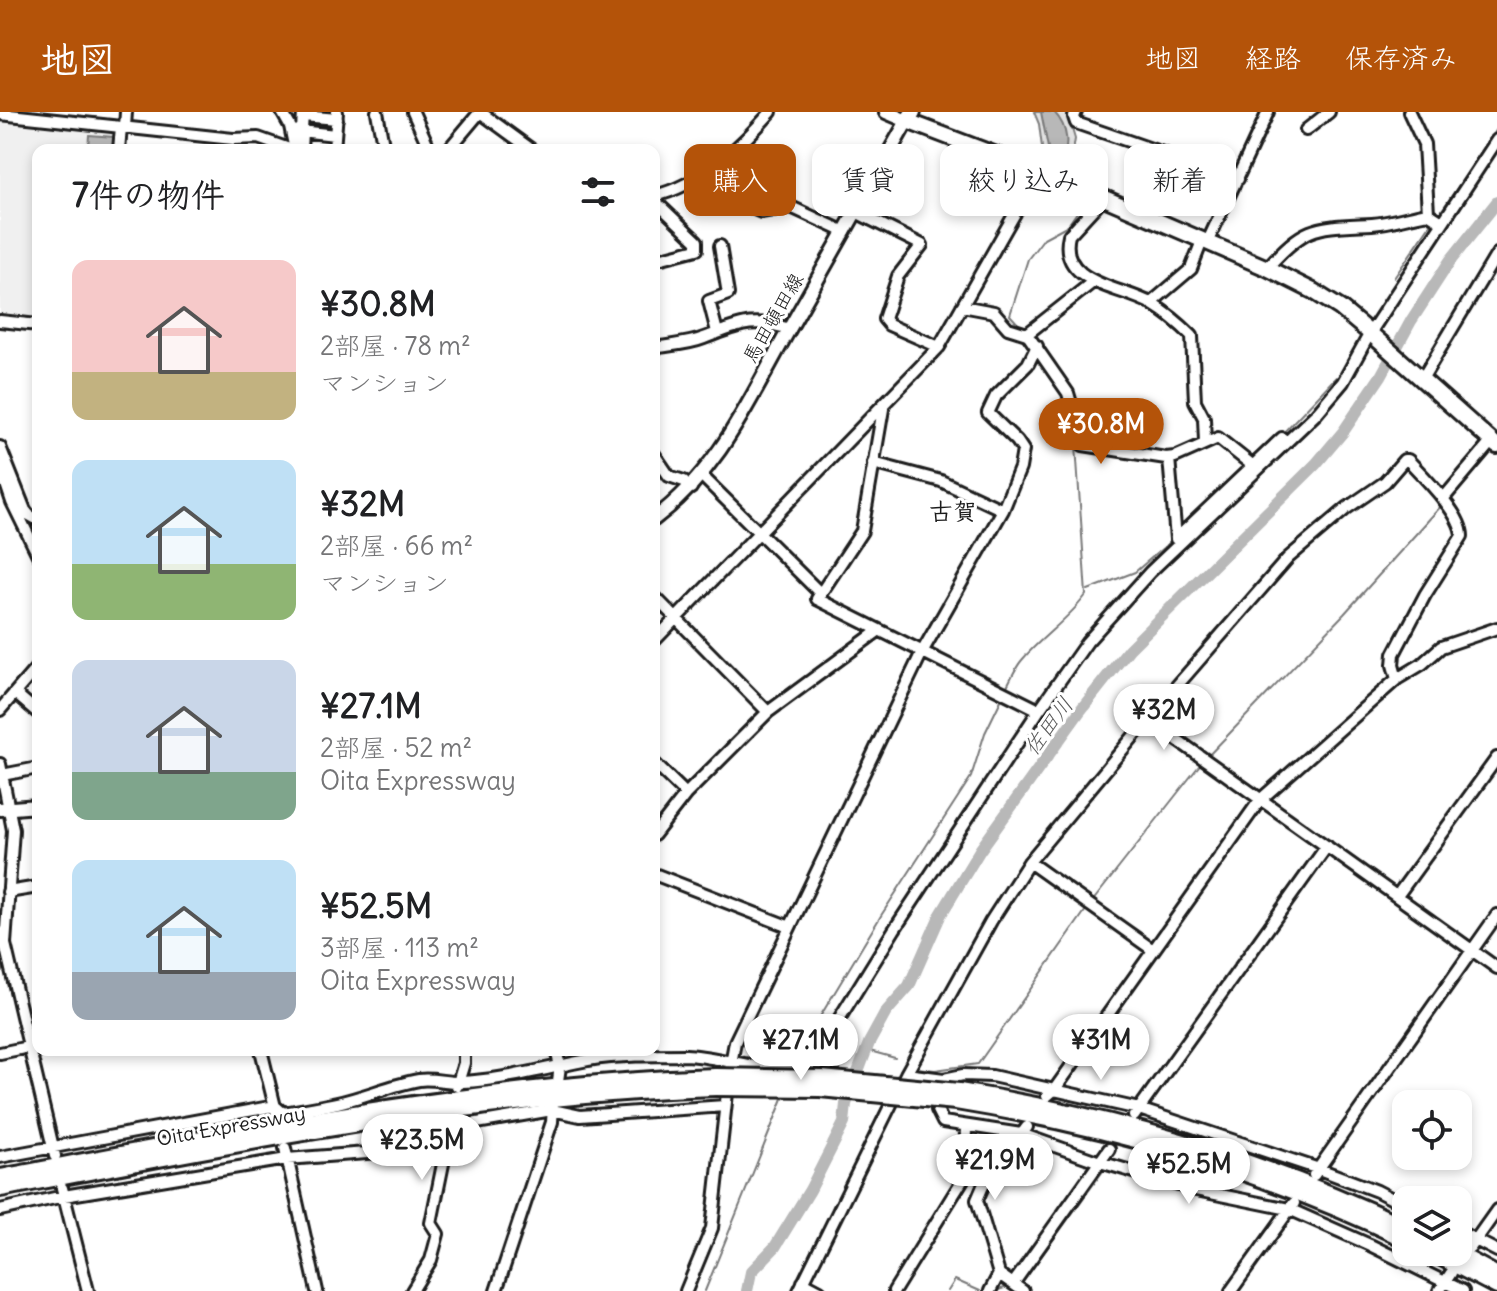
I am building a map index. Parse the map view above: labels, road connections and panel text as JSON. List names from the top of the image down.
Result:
{
  "streets": {
    "highway": ["Oita Expressway"],
    "main road": ["馬田頓田線"]
  },
  "districts": ["古賀"],
  "water": ["佐田川"],
  "page": {
    "header": "地図",
    "nav": ["地図", "経路", "保存済み"],
    "chip": [
      "購入",
      "賃貸",
      "絞り込み",
      "新着"
    ],
    "heading": "7件の物件",
    "list": [
      {
        "name": "¥30.8M",
        "note": "2部屋 · 78 m² · マンション"
      },
      {
        "name": "¥32M",
        "note": "2部屋 · 66 m² · マンション"
      },
      {
        "name": "¥27.1M",
        "note": "2部屋 · 52 m² · Oita Expressway"
      },
      {
        "name": "¥52.5M",
        "note": "3部屋 · 113 m² · Oita Expressway"
      }
    ],
    "price": [
      "¥30.8M",
      "¥32M",
      "¥27.1M",
      "¥31M",
      "¥23.5M",
      "¥21.9M",
      "¥52.5M"
    ]
  }
}
